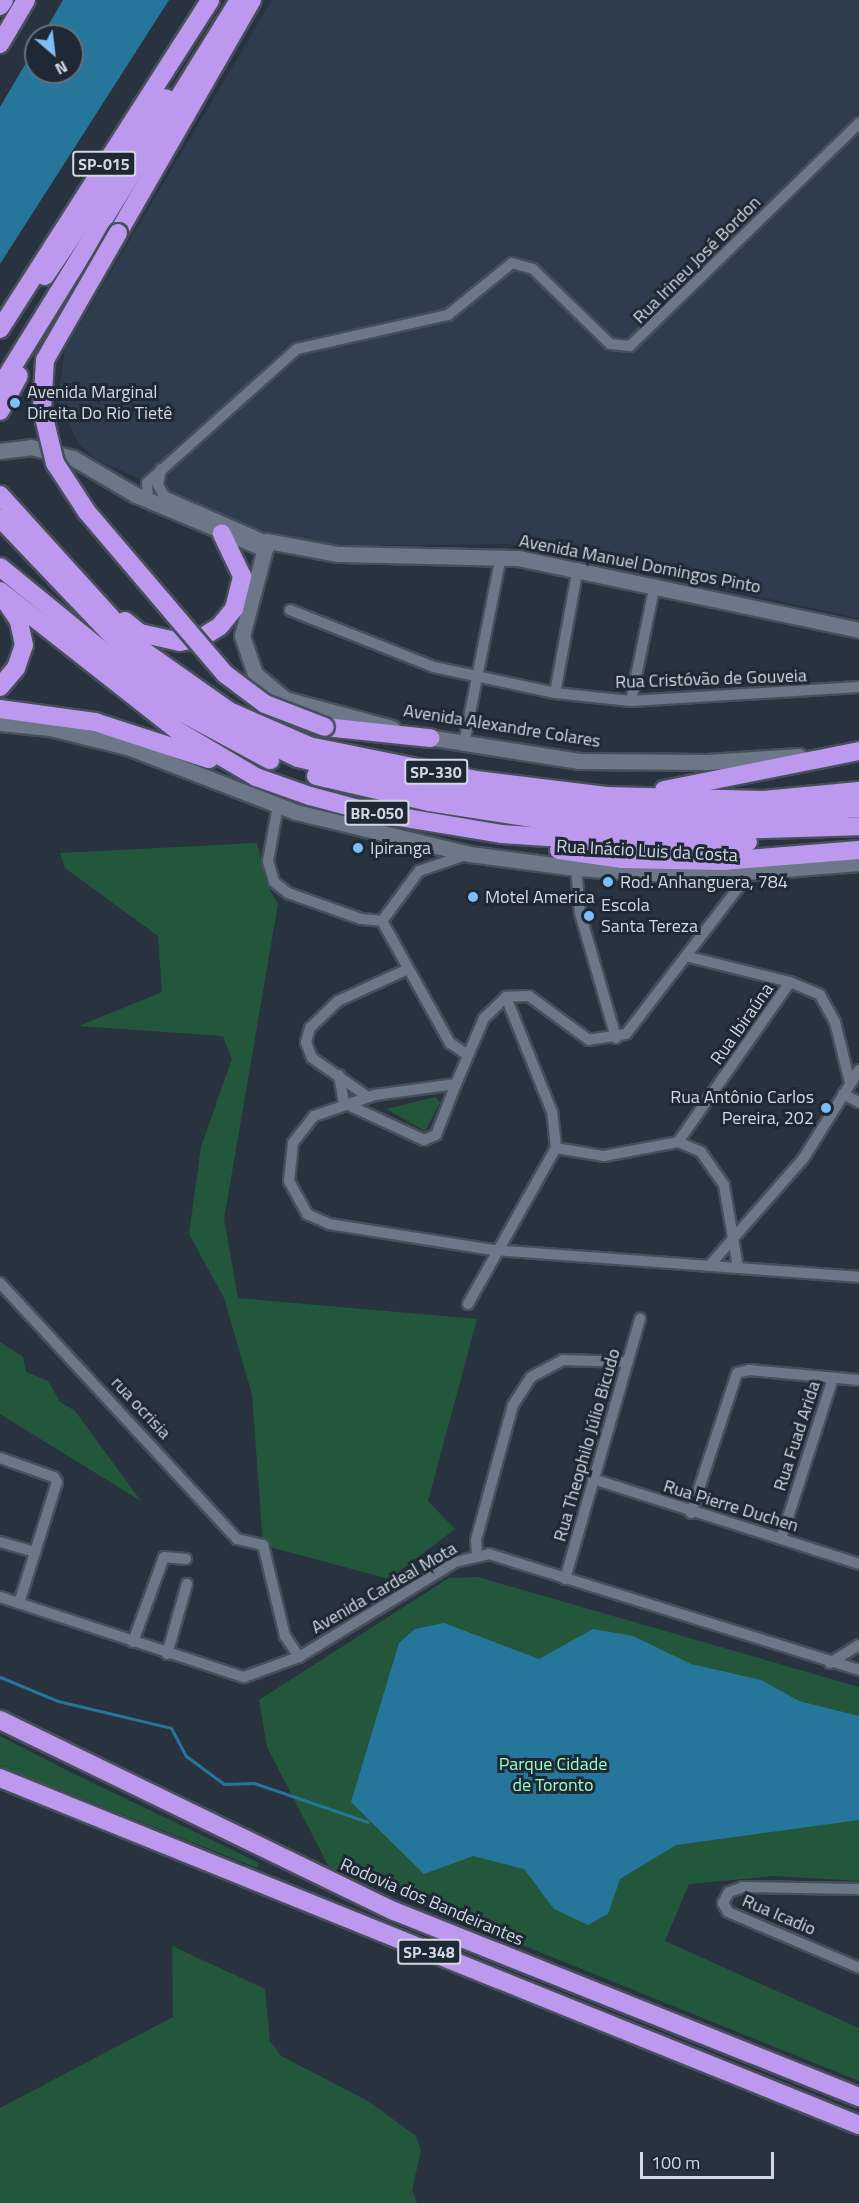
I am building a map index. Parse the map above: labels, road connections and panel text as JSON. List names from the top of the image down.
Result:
{
  "streets": {
    "highway": [
      "SP-015",
      "SP-330",
      "BR-050",
      "Rodovia dos Bandeirantes",
      "SP-348"
    ],
    "main road": ["Avenida Manuel Domingos Pinto", "Avenida Alexandre Colares", "Rua Inácio Luis da Costa"],
    "street": [
      "Rua Irineu José Bordon",
      "Rua Cristóvão de Gouveia",
      "Rua Ibiraúna",
      "rua ocrisia",
      "Rua Fuad Arida",
      "Rua Theophilo Júlio Bicudo",
      "Rua Pierre Duchen",
      "Avenida Cardeal Mota",
      "Rua Icadio"
    ]
  },
  "crossings": [
    ["Rua Irineu José Bordon", "Avenida Manuel Domingos Pinto"],
    ["Avenida Manuel Domingos Pinto", "Avenida Alexandre Colares"],
    ["rua ocrisia", "Avenida Cardeal Mota"],
    ["Rua Fuad Arida", "Rua Pierre Duchen"],
    ["Rua Theophilo Júlio Bicudo", "Rua Pierre Duchen"],
    ["Rua Theophilo Júlio Bicudo", "Avenida Cardeal Mota"]
  ],
  "parks": ["Parque Cidade de Toronto"],
  "places": [
    "Avenida Marginal Direita Do Rio Tietê",
    "Ipiranga",
    "Rod. Anhanguera, 784",
    "Motel America",
    "Escola Santa Tereza",
    "Rua Antônio Carlos Pereira, 202"
  ],
  "scale_bar": "100 m",
  "north": "bottom right"
}
